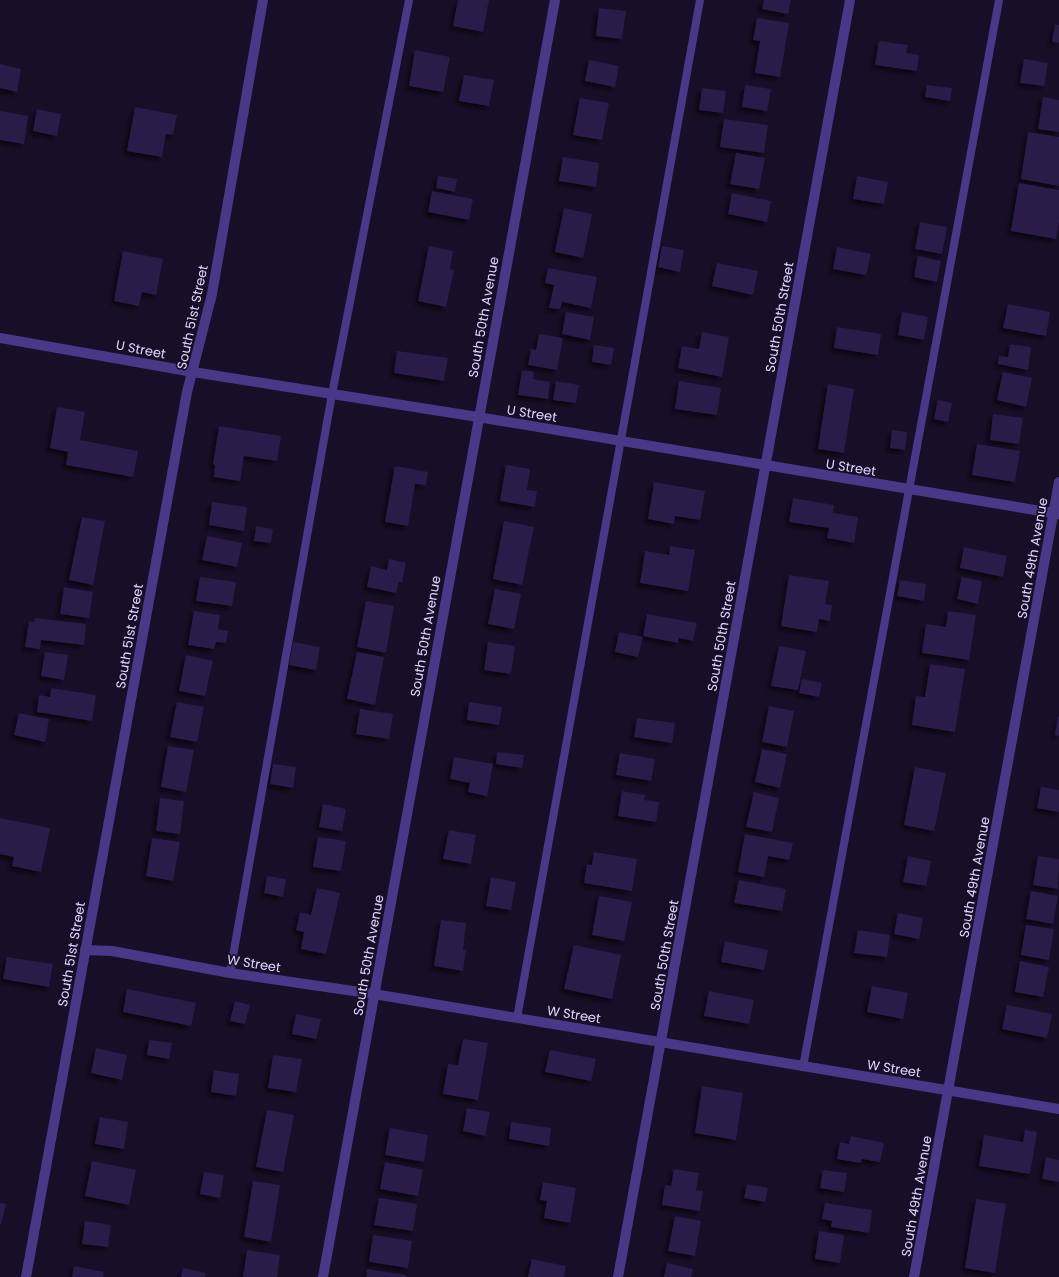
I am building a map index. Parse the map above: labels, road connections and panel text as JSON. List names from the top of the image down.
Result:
{
  "streets": {
    "street": [
      "South 51st Street",
      "South 50th Avenue",
      "South 50th Street",
      "U Street",
      "South 49th Avenue",
      "W Street"
    ]
  },
  "crossings": [
    ["South 51st Street", "U Street"],
    ["South 51st Street", "W Street"],
    ["South 50th Avenue", "U Street"],
    ["South 50th Avenue", "W Street"],
    ["South 50th Street", "U Street"],
    ["South 50th Street", "W Street"],
    ["U Street", "South 49th Avenue"],
    ["South 49th Avenue", "W Street"]
  ]
}
